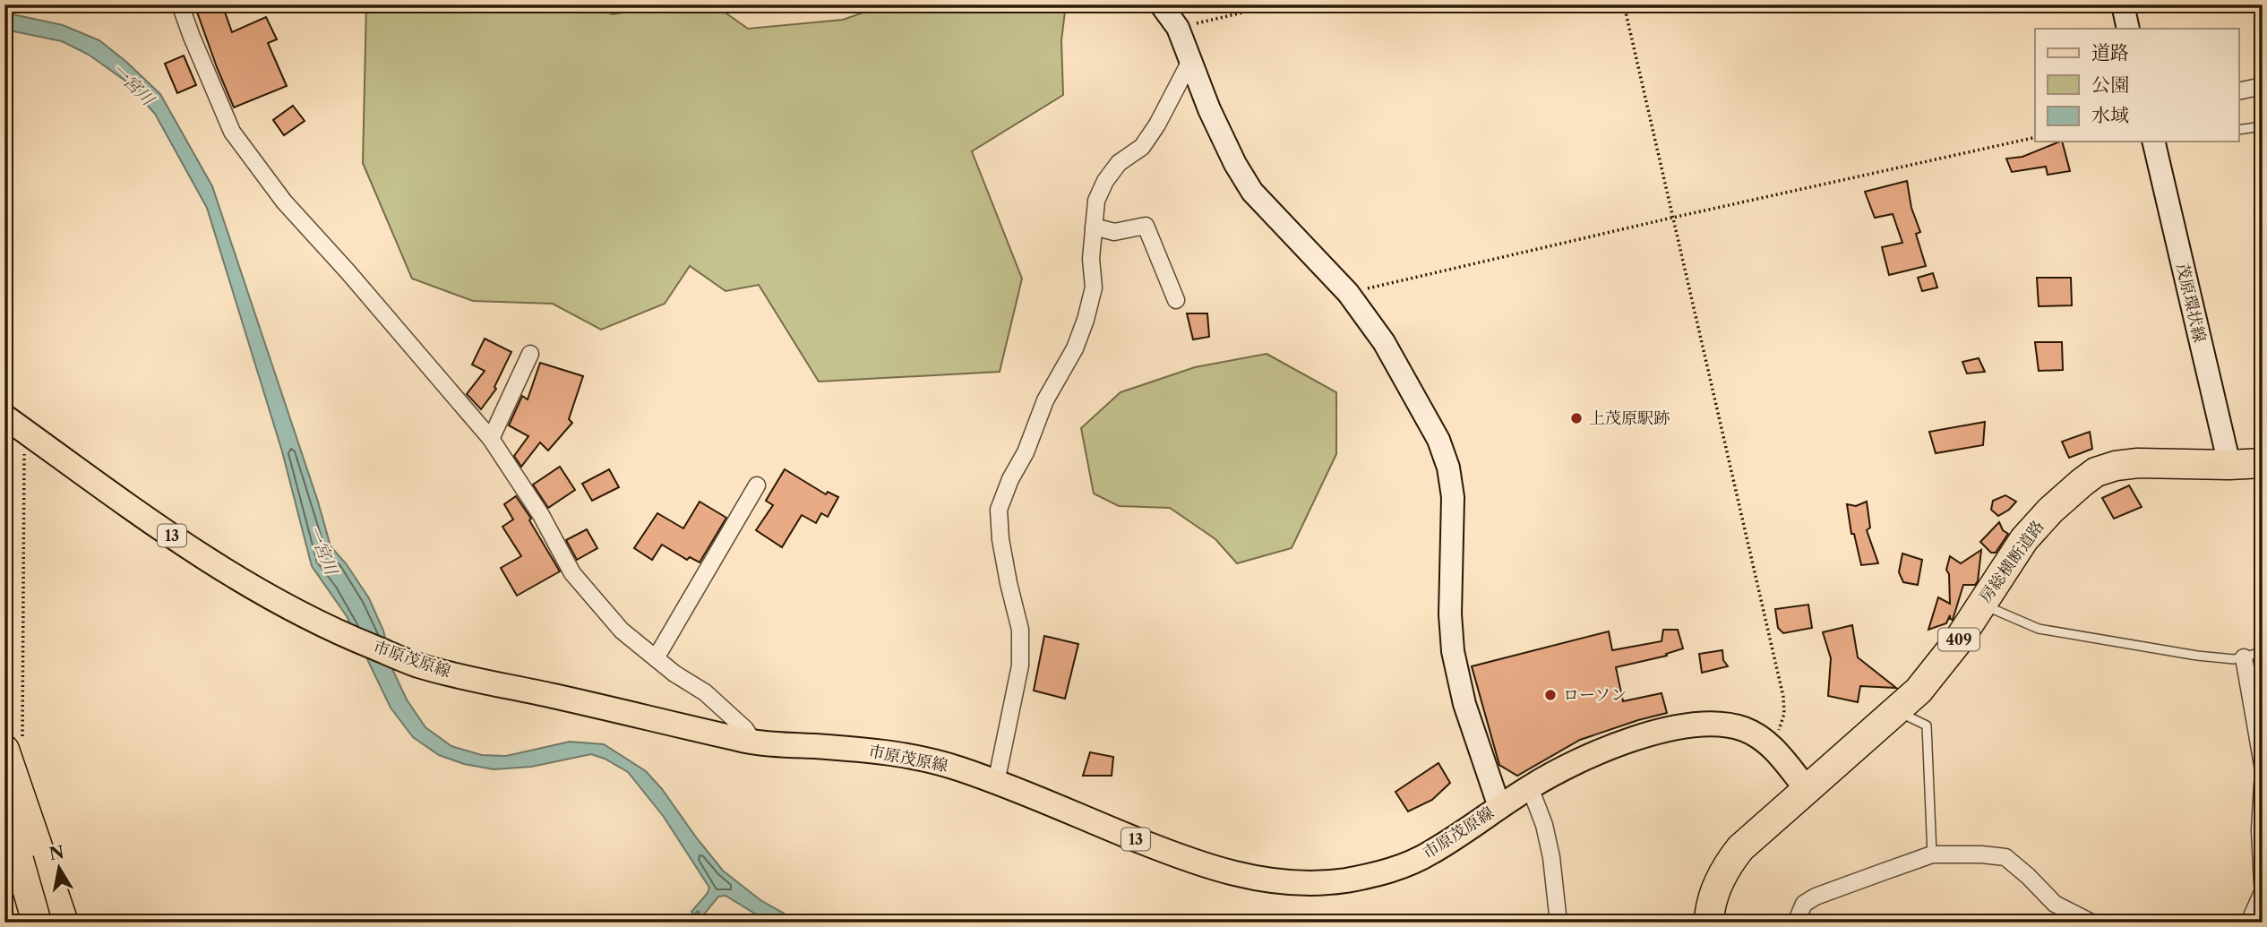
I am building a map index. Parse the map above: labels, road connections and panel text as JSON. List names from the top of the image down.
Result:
{
  "streets": {
    "highway": ["房総横断道路", "409"],
    "main road": ["13", "市原茂原線"],
    "street": ["茂原環状線"]
  },
  "crossings": [
    ["茂原環状線", "房総横断道路"],
    ["房総横断道路", "市原茂原線"]
  ],
  "water": ["一宮川"],
  "places": ["上茂原駅跡", "ローソン"],
  "legend": ["道路", "公園", "水域"],
  "north": "top"
}
